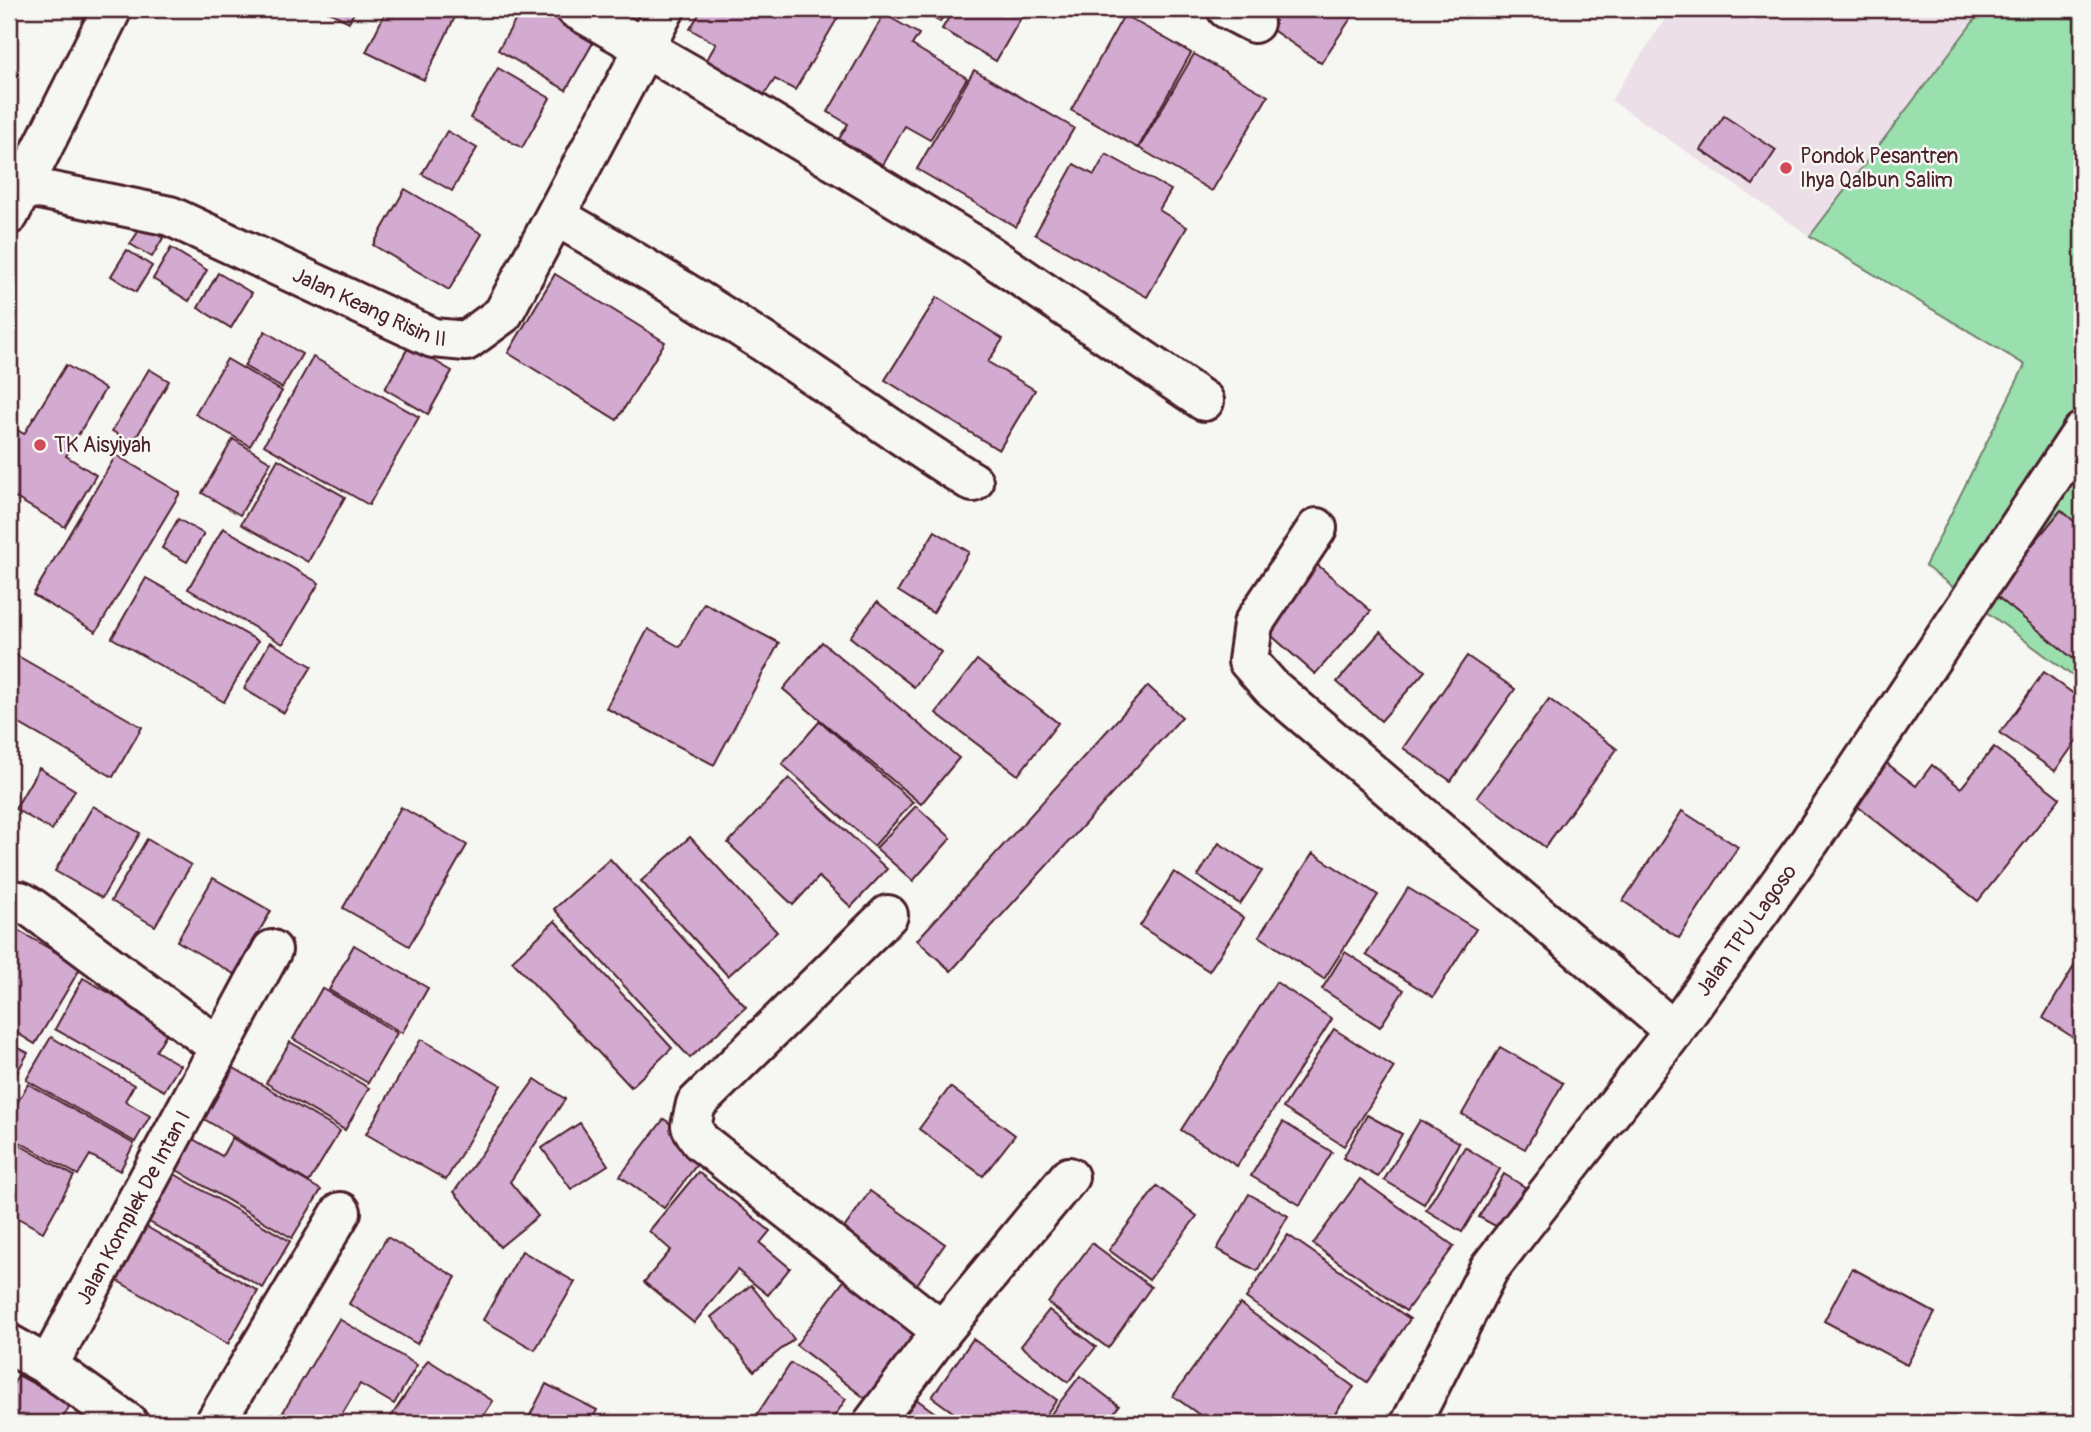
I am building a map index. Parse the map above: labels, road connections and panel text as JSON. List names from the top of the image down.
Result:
{
  "streets": {
    "street": ["Jalan Keang Risin II", "Jalan TPU Lagoso", "Jalan Komplek De Intan I"]
  },
  "places": ["Pondok Pesantren Ihya Qalbun Salim", "TK Aisyiyah"]
}
